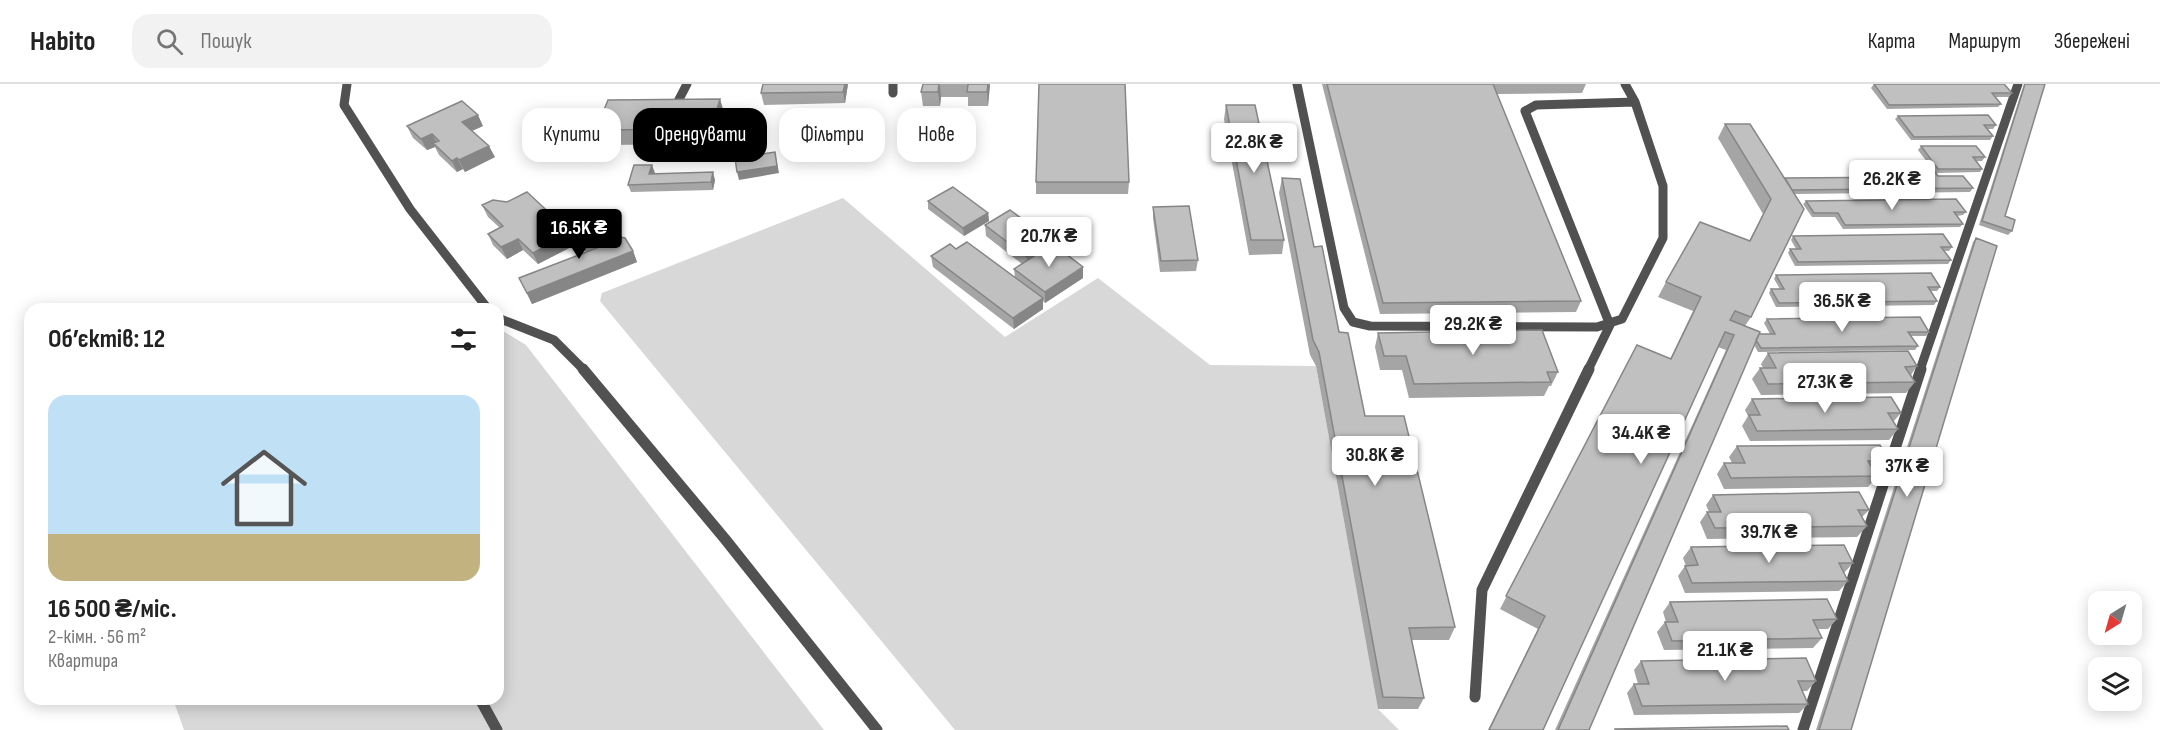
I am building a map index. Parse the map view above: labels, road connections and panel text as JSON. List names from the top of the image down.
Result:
{
  "north": "bottom left",
  "page": {
    "header": "Habito",
    "search": "Пошук",
    "nav": ["Карта", "Маршрут", "Збережені"],
    "chip": [
      "Купити",
      "Орендувати",
      "Фільтри",
      "Нове"
    ],
    "price": [
      "22.8K ₴",
      "26.2K ₴",
      "16.5K ₴",
      "20.7K ₴",
      "36.5K ₴",
      "29.2K ₴",
      "27.3K ₴",
      "34.4K ₴",
      "30.8K ₴",
      "37K ₴",
      "39.7K ₴",
      "21.1K ₴"
    ],
    "heading": "Об’єктів: 12",
    "list": [
      {
        "name": "16 500 ₴/міс.",
        "note": "2-кімн. · 56 m² · Квартира"
      }
    ]
  }
}
